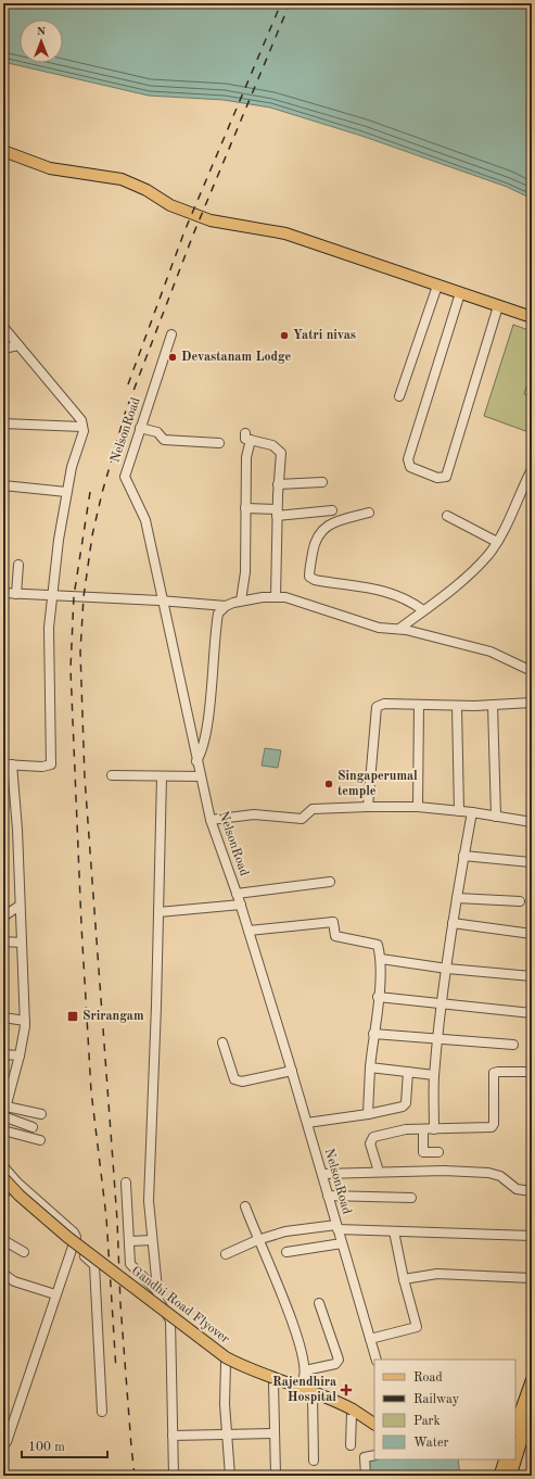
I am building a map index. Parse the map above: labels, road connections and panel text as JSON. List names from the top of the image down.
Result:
{
  "streets": {
    "main road": ["Gandhi Road Flyover"],
    "street": ["NelsonRoad"]
  },
  "places": {
    "other": ["Yatri nivas", "Devastanam Lodge", "Singaperumal temple"],
    "transit": ["Srirangam"],
    "health": ["Rajendhira Hospital"]
  },
  "legend": [
    "Road",
    "Railway",
    "Park",
    "Water"
  ],
  "scale_bar": "100 m",
  "north": "top"
}
